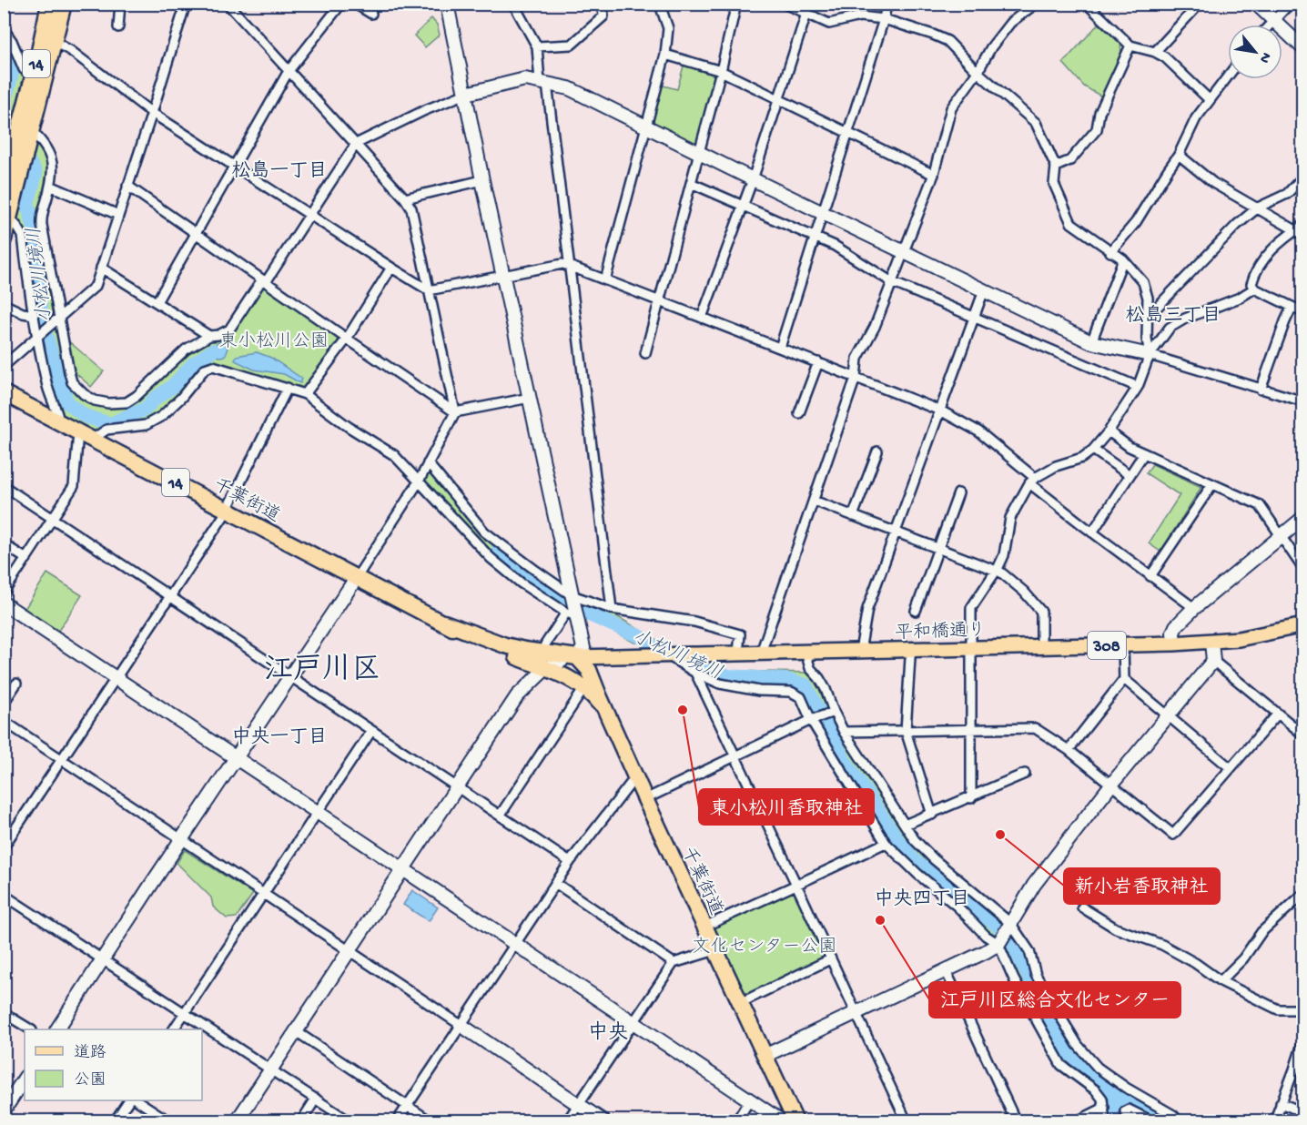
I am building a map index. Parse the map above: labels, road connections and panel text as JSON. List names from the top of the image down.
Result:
{
  "streets": {
    "highway": ["14", "千葉街道"],
    "main road": ["平和橋通り", "308"]
  },
  "crossings": [
    ["千葉街道", "平和橋通り"]
  ],
  "districts": [
    "松島一丁目",
    "松島三丁目",
    "江戸川区",
    "中央一丁目",
    "中央四丁目",
    "中央"
  ],
  "water": ["小松川境川"],
  "parks": ["東小松川公園", "文化センター公園"],
  "places": ["東小松川香取神社", "新小岩香取神社", "江戸川区総合文化センター"],
  "legend": ["道路", "公園"],
  "north": "bottom right"
}
